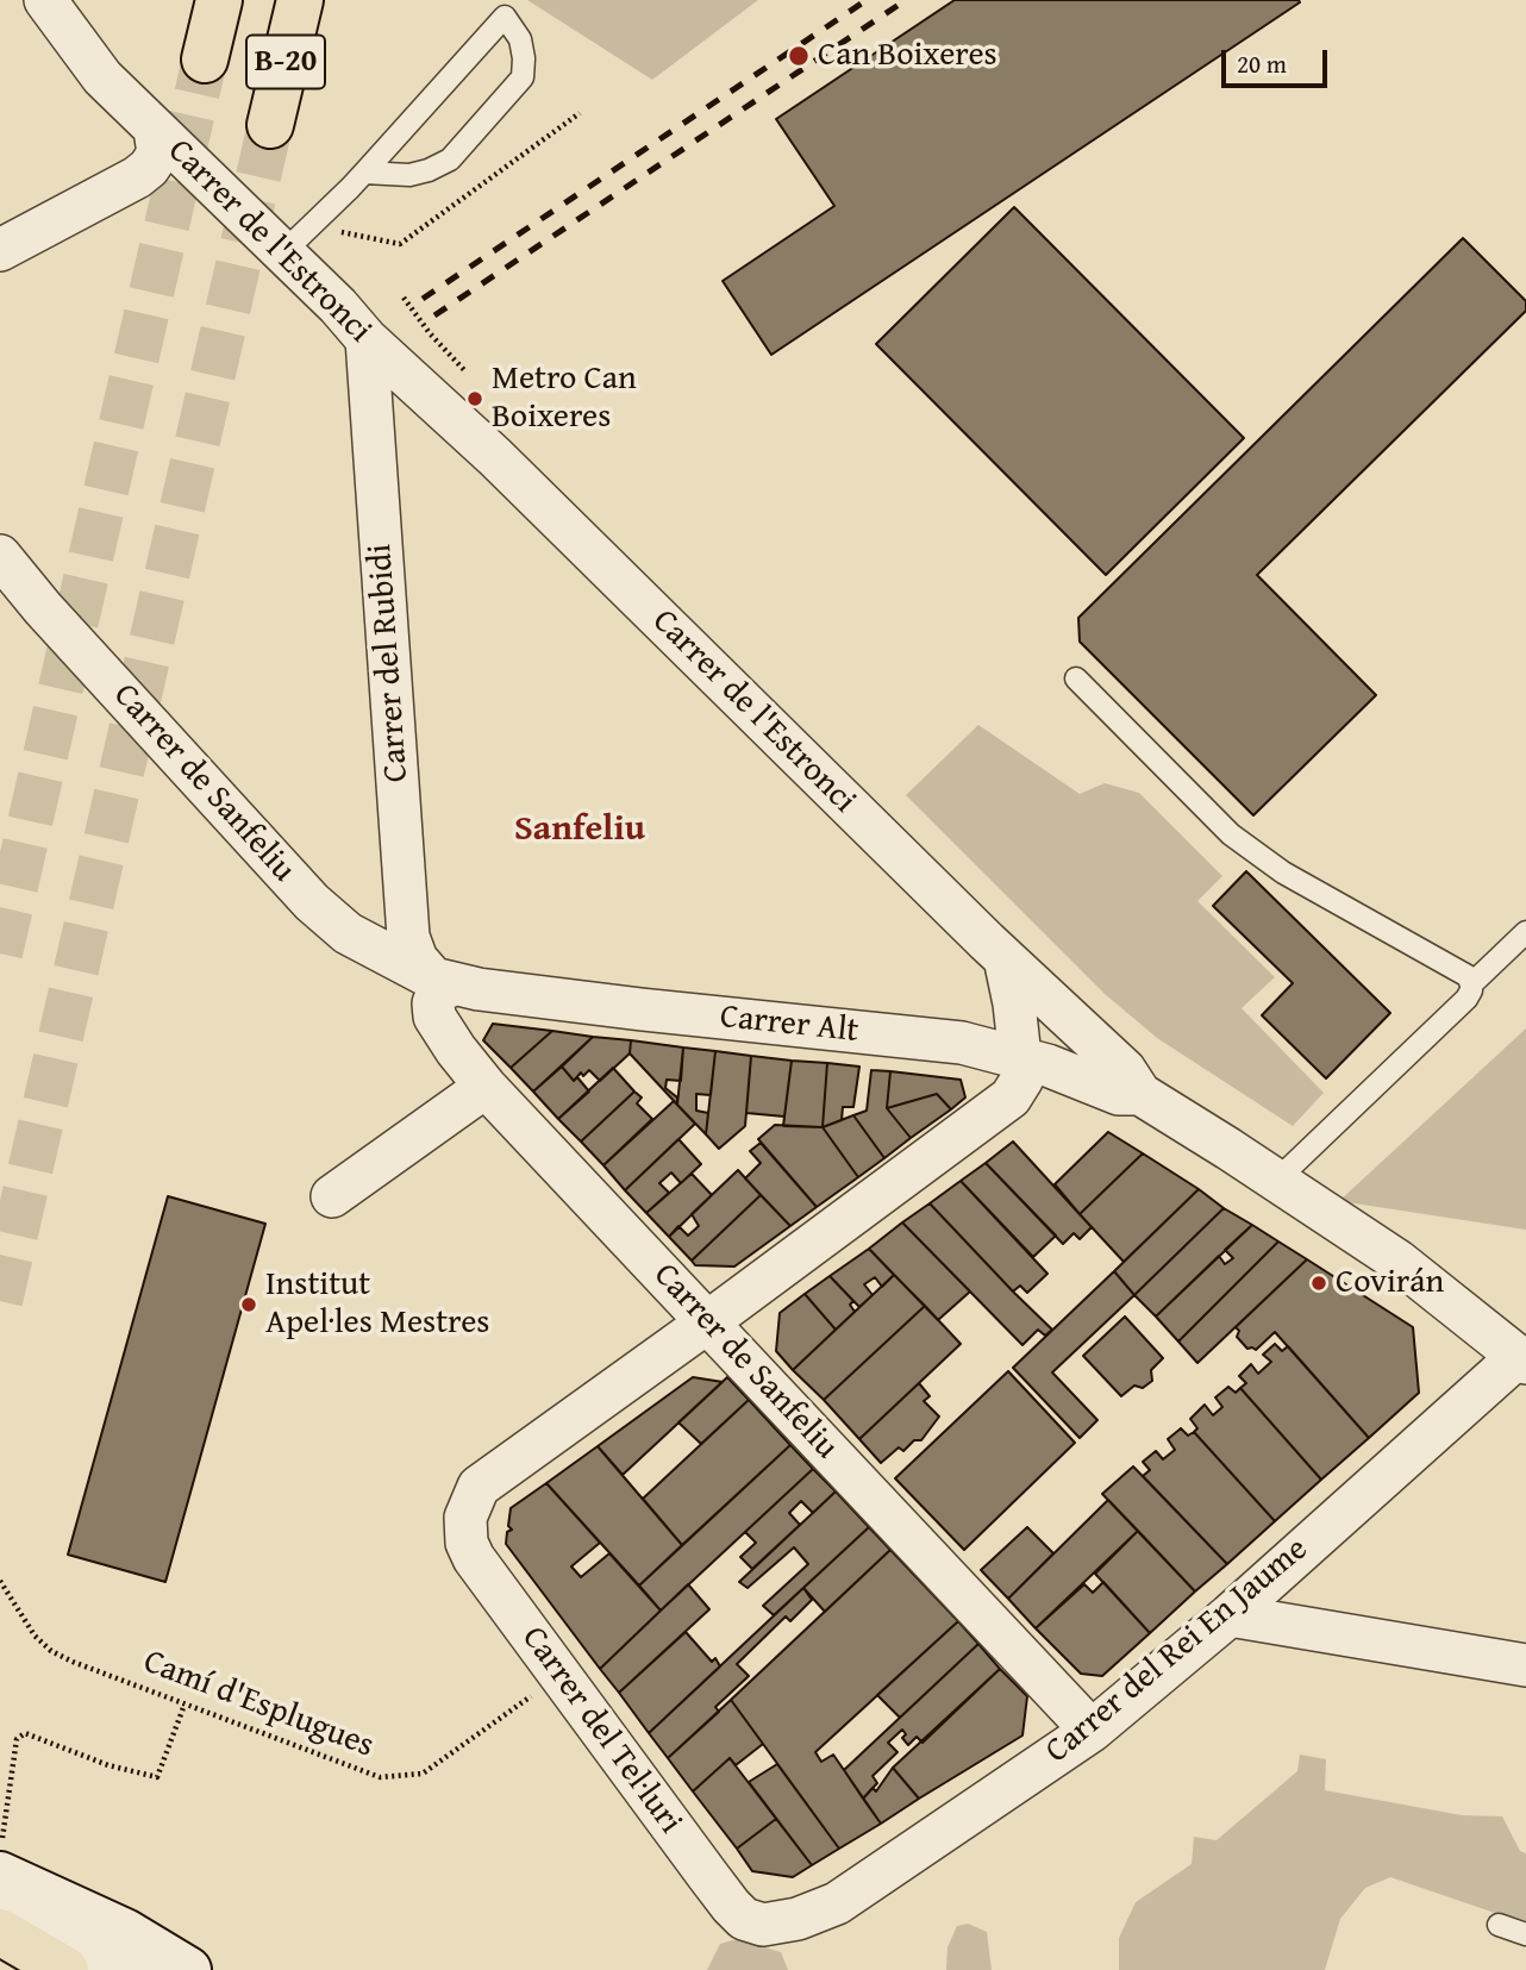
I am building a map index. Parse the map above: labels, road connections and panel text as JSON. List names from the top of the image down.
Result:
{
  "streets": {
    "highway": ["B-20"],
    "street": [
      "Carrer de l'Estronci",
      "Carrer del Rubidi",
      "Carrer de Sanfeliu",
      "Carrer Alt",
      "Carrer del Rei En Jaume",
      "Carrer del Tel·luri"
    ],
    "path": ["Camí d'Esplugues"]
  },
  "crossings": [
    ["Carrer de l'Estronci", "Carrer del Rubidi"],
    ["Carrer de l'Estronci", "Carrer Alt"],
    ["Carrer de l'Estronci", "Carrer del Rei En Jaume"],
    ["Carrer del Rubidi", "Carrer de Sanfeliu"],
    ["Carrer del Rubidi", "Carrer Alt"],
    ["Carrer de Sanfeliu", "Carrer Alt"],
    ["Carrer de Sanfeliu", "Carrer del Rei En Jaume"],
    ["Carrer de Sanfeliu", "Carrer del Tel·luri"],
    ["Carrer del Rei En Jaume", "Carrer del Tel·luri"],
    ["Camí d'Esplugues", "Carrer del Tel·luri"]
  ],
  "districts": ["Sanfeliu"],
  "places": [
    "Can Boixeres",
    "Metro Can Boixeres",
    "Covirán",
    "Institut Apel·les Mestres"
  ],
  "scale_bar": "20 m"
}
